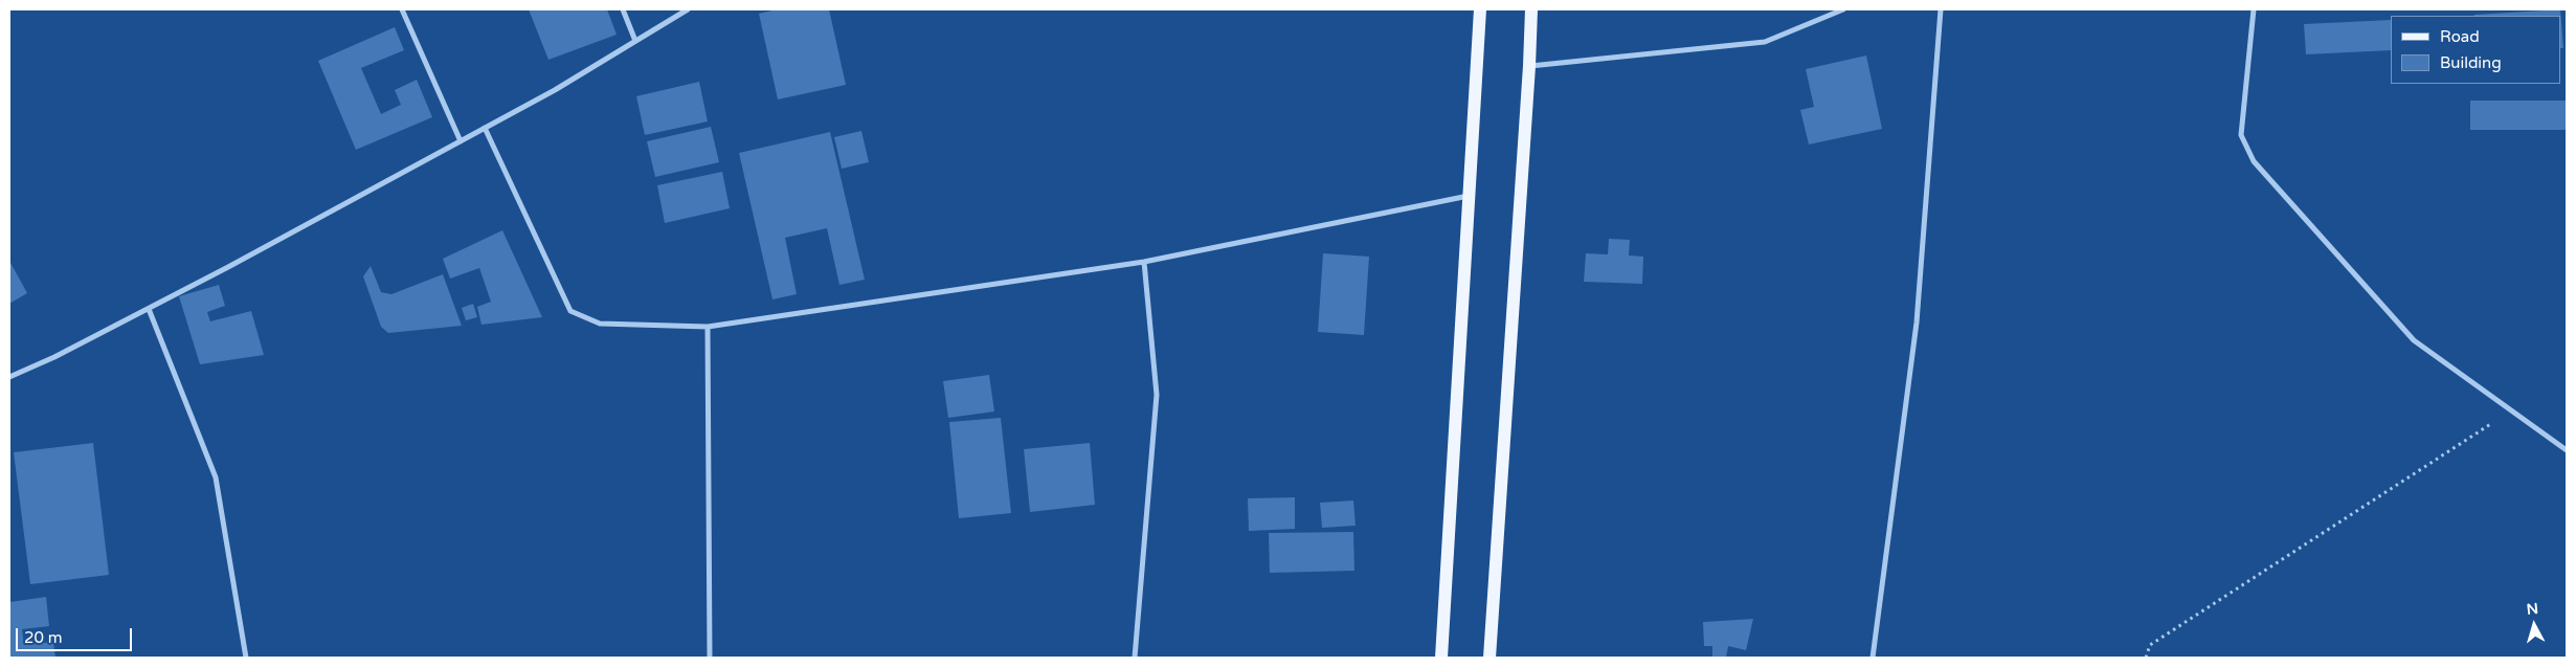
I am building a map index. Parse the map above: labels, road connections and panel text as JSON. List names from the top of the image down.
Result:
{
  "legend": ["Road", "Building"],
  "scale_bar": "20 m",
  "north": "top"
}
